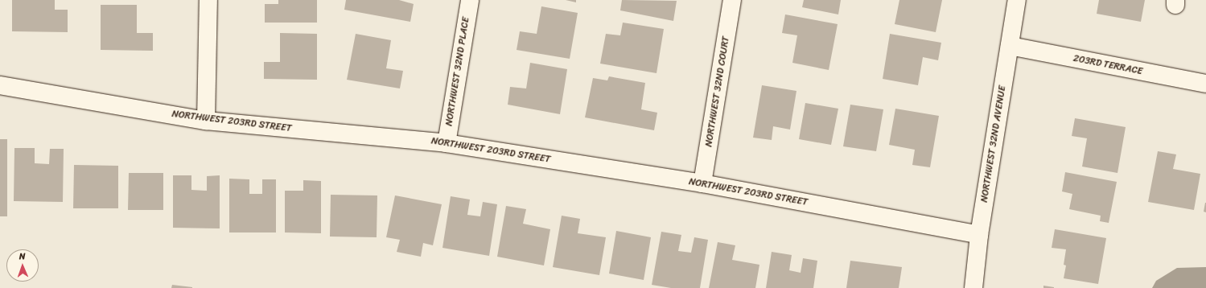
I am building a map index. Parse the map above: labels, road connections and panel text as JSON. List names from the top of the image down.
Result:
{
  "streets": {
    "street": [
      "203RD TERRACE",
      "NORTHWEST 32ND PLACE",
      "NORTHWEST 32ND COURT",
      "NORTHWEST 203RD STREET",
      "NORTHWEST 32ND AVENUE"
    ]
  },
  "crossings": [
    ["203RD TERRACE", "NORTHWEST 32ND AVENUE"],
    ["NORTHWEST 32ND PLACE", "NORTHWEST 203RD STREET"],
    ["NORTHWEST 32ND COURT", "NORTHWEST 203RD STREET"],
    ["NORTHWEST 203RD STREET", "NORTHWEST 32ND AVENUE"]
  ],
  "north": "top"
}
